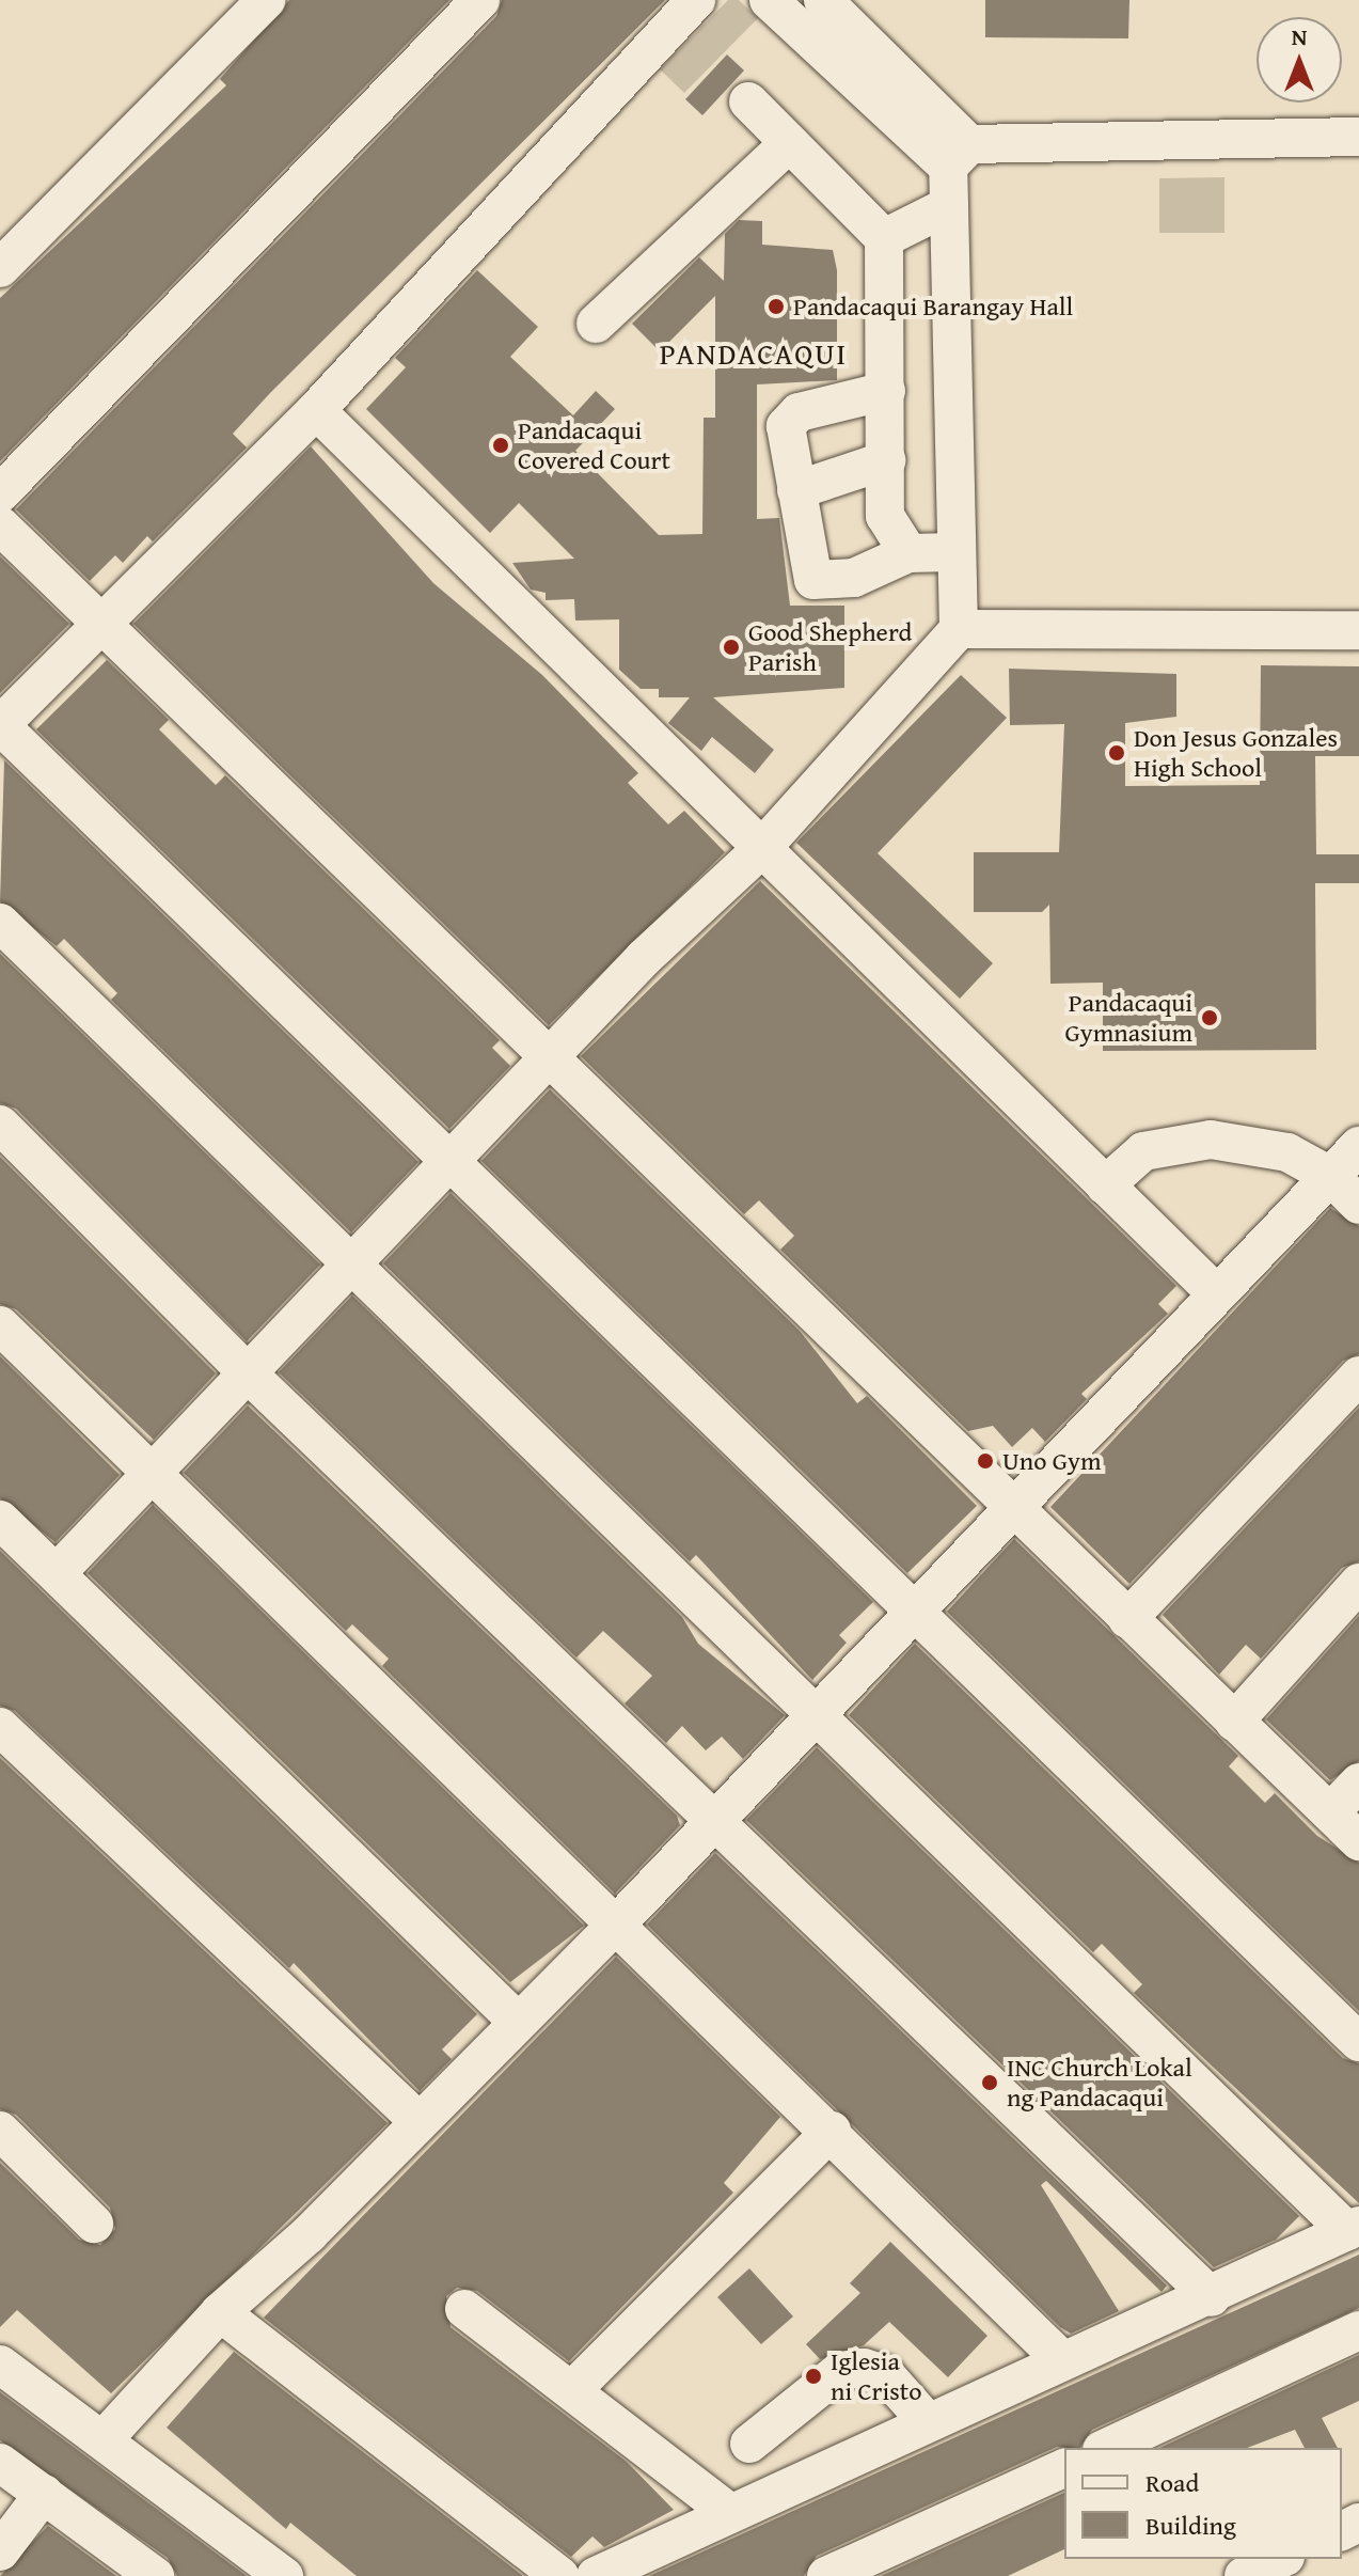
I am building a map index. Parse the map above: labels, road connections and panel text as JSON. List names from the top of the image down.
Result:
{
  "districts": ["PANDACAQUI"],
  "places": [
    "Pandacaqui Barangay Hall",
    "Pandacaqui Covered Court",
    "Good Shepherd Parish",
    "Don Jesus Gonzales High School",
    "Pandacaqui Gymnasium",
    "Uno Gym",
    "INC Church Lokal ng Pandacaqui",
    "Iglesia ni Cristo"
  ],
  "legend": ["Road", "Building"],
  "north": "top"
}
